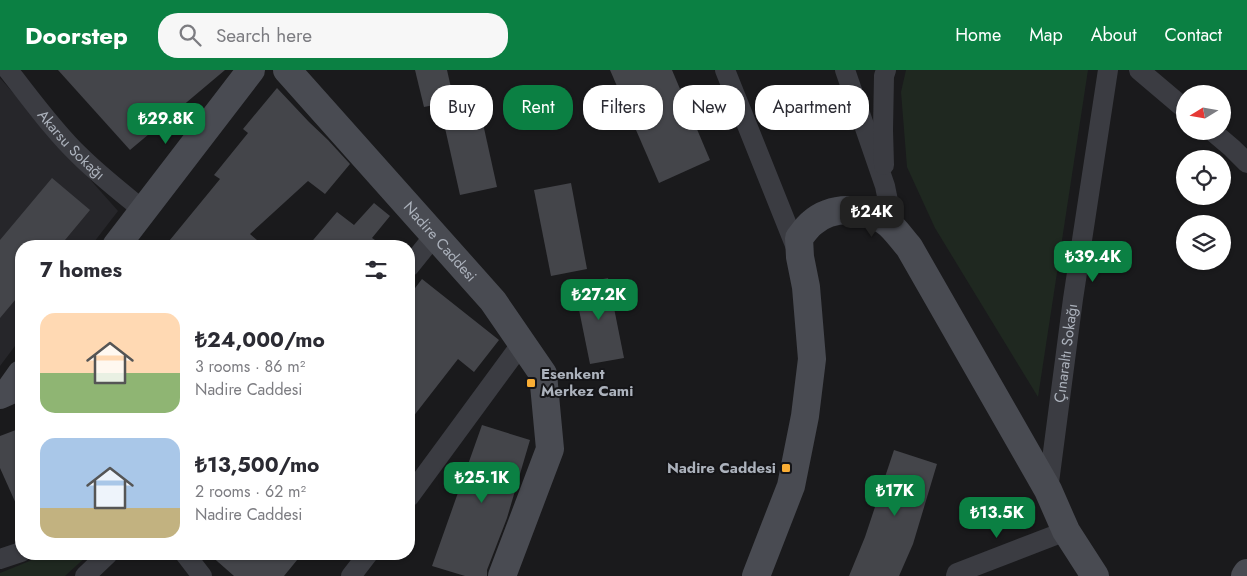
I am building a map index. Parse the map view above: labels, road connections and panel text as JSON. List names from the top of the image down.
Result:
{
  "streets": {
    "street": ["Akarsu Sokağı", "Nadire Caddesi", "Çınaraltı Sokağı"]
  },
  "places": {
    "transit": ["Esenkent Merkez Cami", "Nadire Caddesi"]
  },
  "north": "left",
  "page": {
    "header": "Doorstep",
    "search": "Search here",
    "nav": [
      "Home",
      "Map",
      "About",
      "Contact"
    ],
    "chip": [
      "Buy",
      "Rent",
      "Filters",
      "New",
      "Apartment"
    ],
    "price": [
      "₺29.8K",
      "₺24K",
      "₺39.4K",
      "₺27.2K",
      "₺25.1K",
      "₺17K",
      "₺13.5K"
    ],
    "heading": "7 homes",
    "list": [
      {
        "name": "₺24,000/mo",
        "note": "3 rooms · 86 m² · Nadire Caddesi"
      },
      {
        "name": "₺13,500/mo",
        "note": "2 rooms · 62 m² · Nadire Caddesi"
      }
    ]
  }
}
